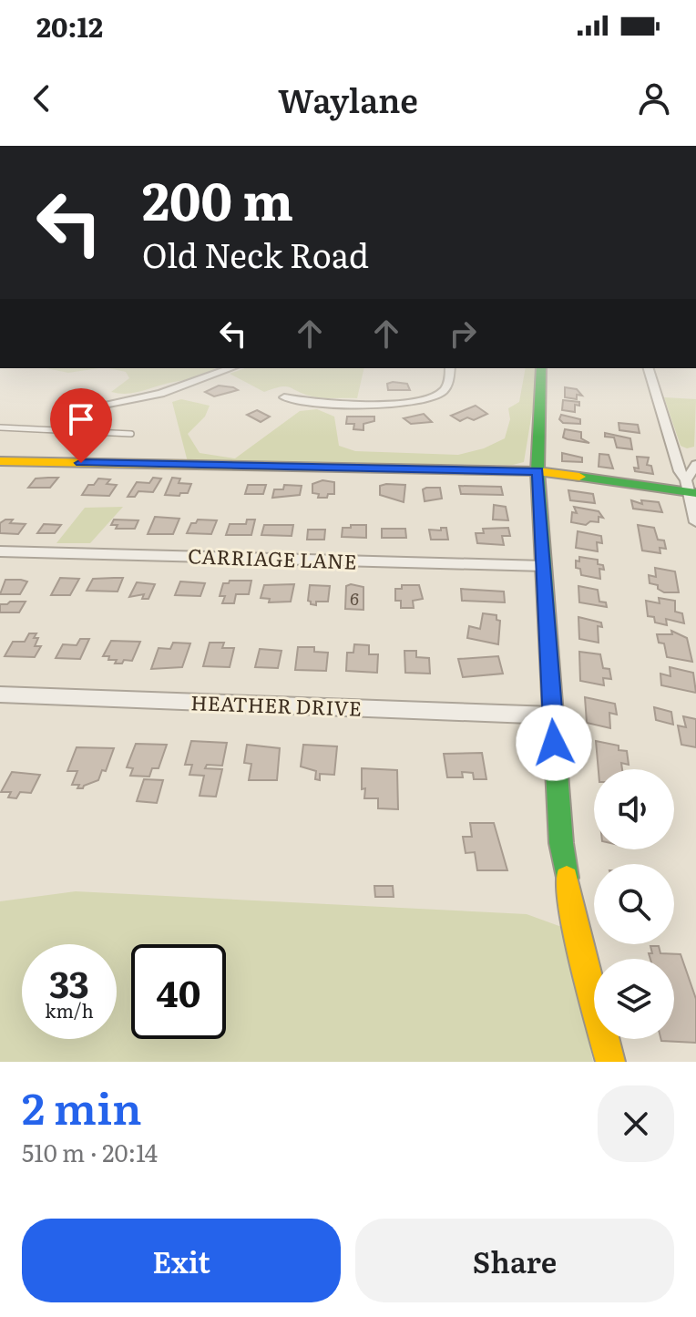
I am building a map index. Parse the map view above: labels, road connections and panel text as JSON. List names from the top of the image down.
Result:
{
  "streets": {
    "street": ["CARRIAGE LANE", "HEATHER DRIVE"]
  },
  "house_numbers": ["6"],
  "page": {
    "status": "20:12",
    "header": "Waylane",
    "turn": ["200 m", "Old Neck Road"],
    "speed": "33 km/h",
    "limit": "40",
    "heading": ["2 min", "510 m · 20:14"],
    "buttons": ["Exit", "Share"]
  }
}
